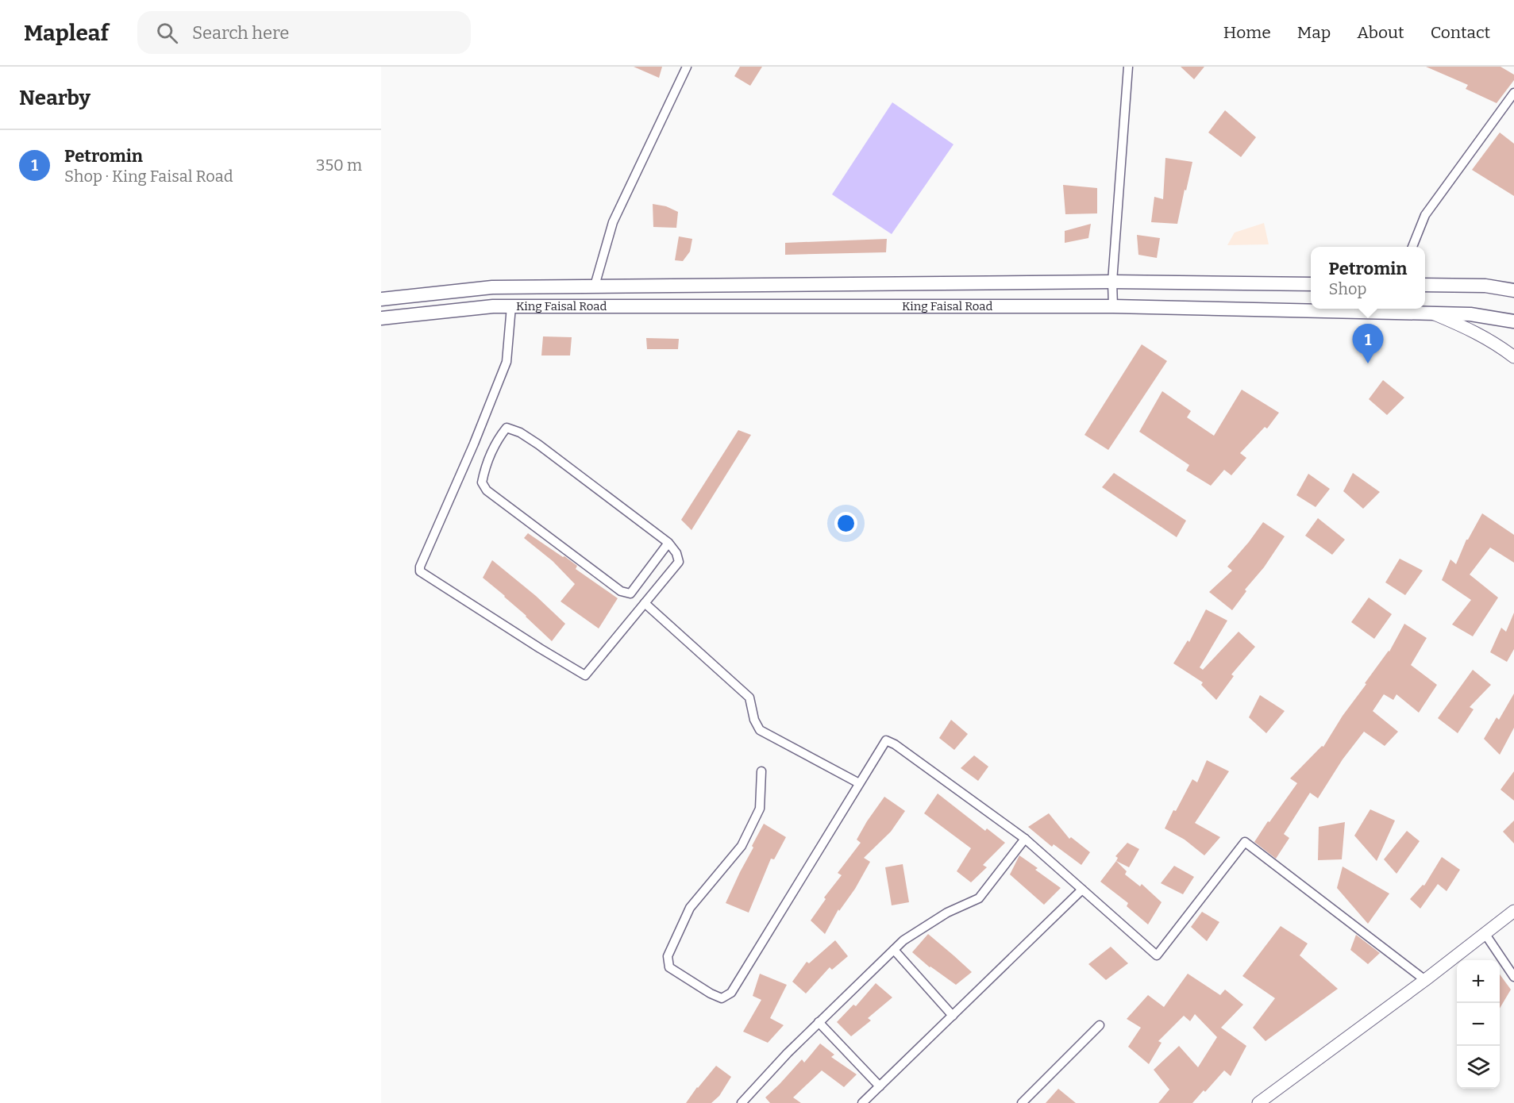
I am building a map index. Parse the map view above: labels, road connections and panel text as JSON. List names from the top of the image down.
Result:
{
  "streets": {
    "main road": ["King Faisal Road"]
  },
  "page": {
    "header": "Mapleaf",
    "search": "Search here",
    "nav": [
      "Home",
      "Map",
      "About",
      "Contact"
    ],
    "heading": "Nearby",
    "list": [
      {
        "mark": "1",
        "name": "Petromin",
        "note": "Shop · King Faisal Road",
        "value": "350 m"
      }
    ],
    "popup": ["Petromin", "Shop"],
    "pins": "1",
    "map_buttons": ["+", "−"]
  }
}
